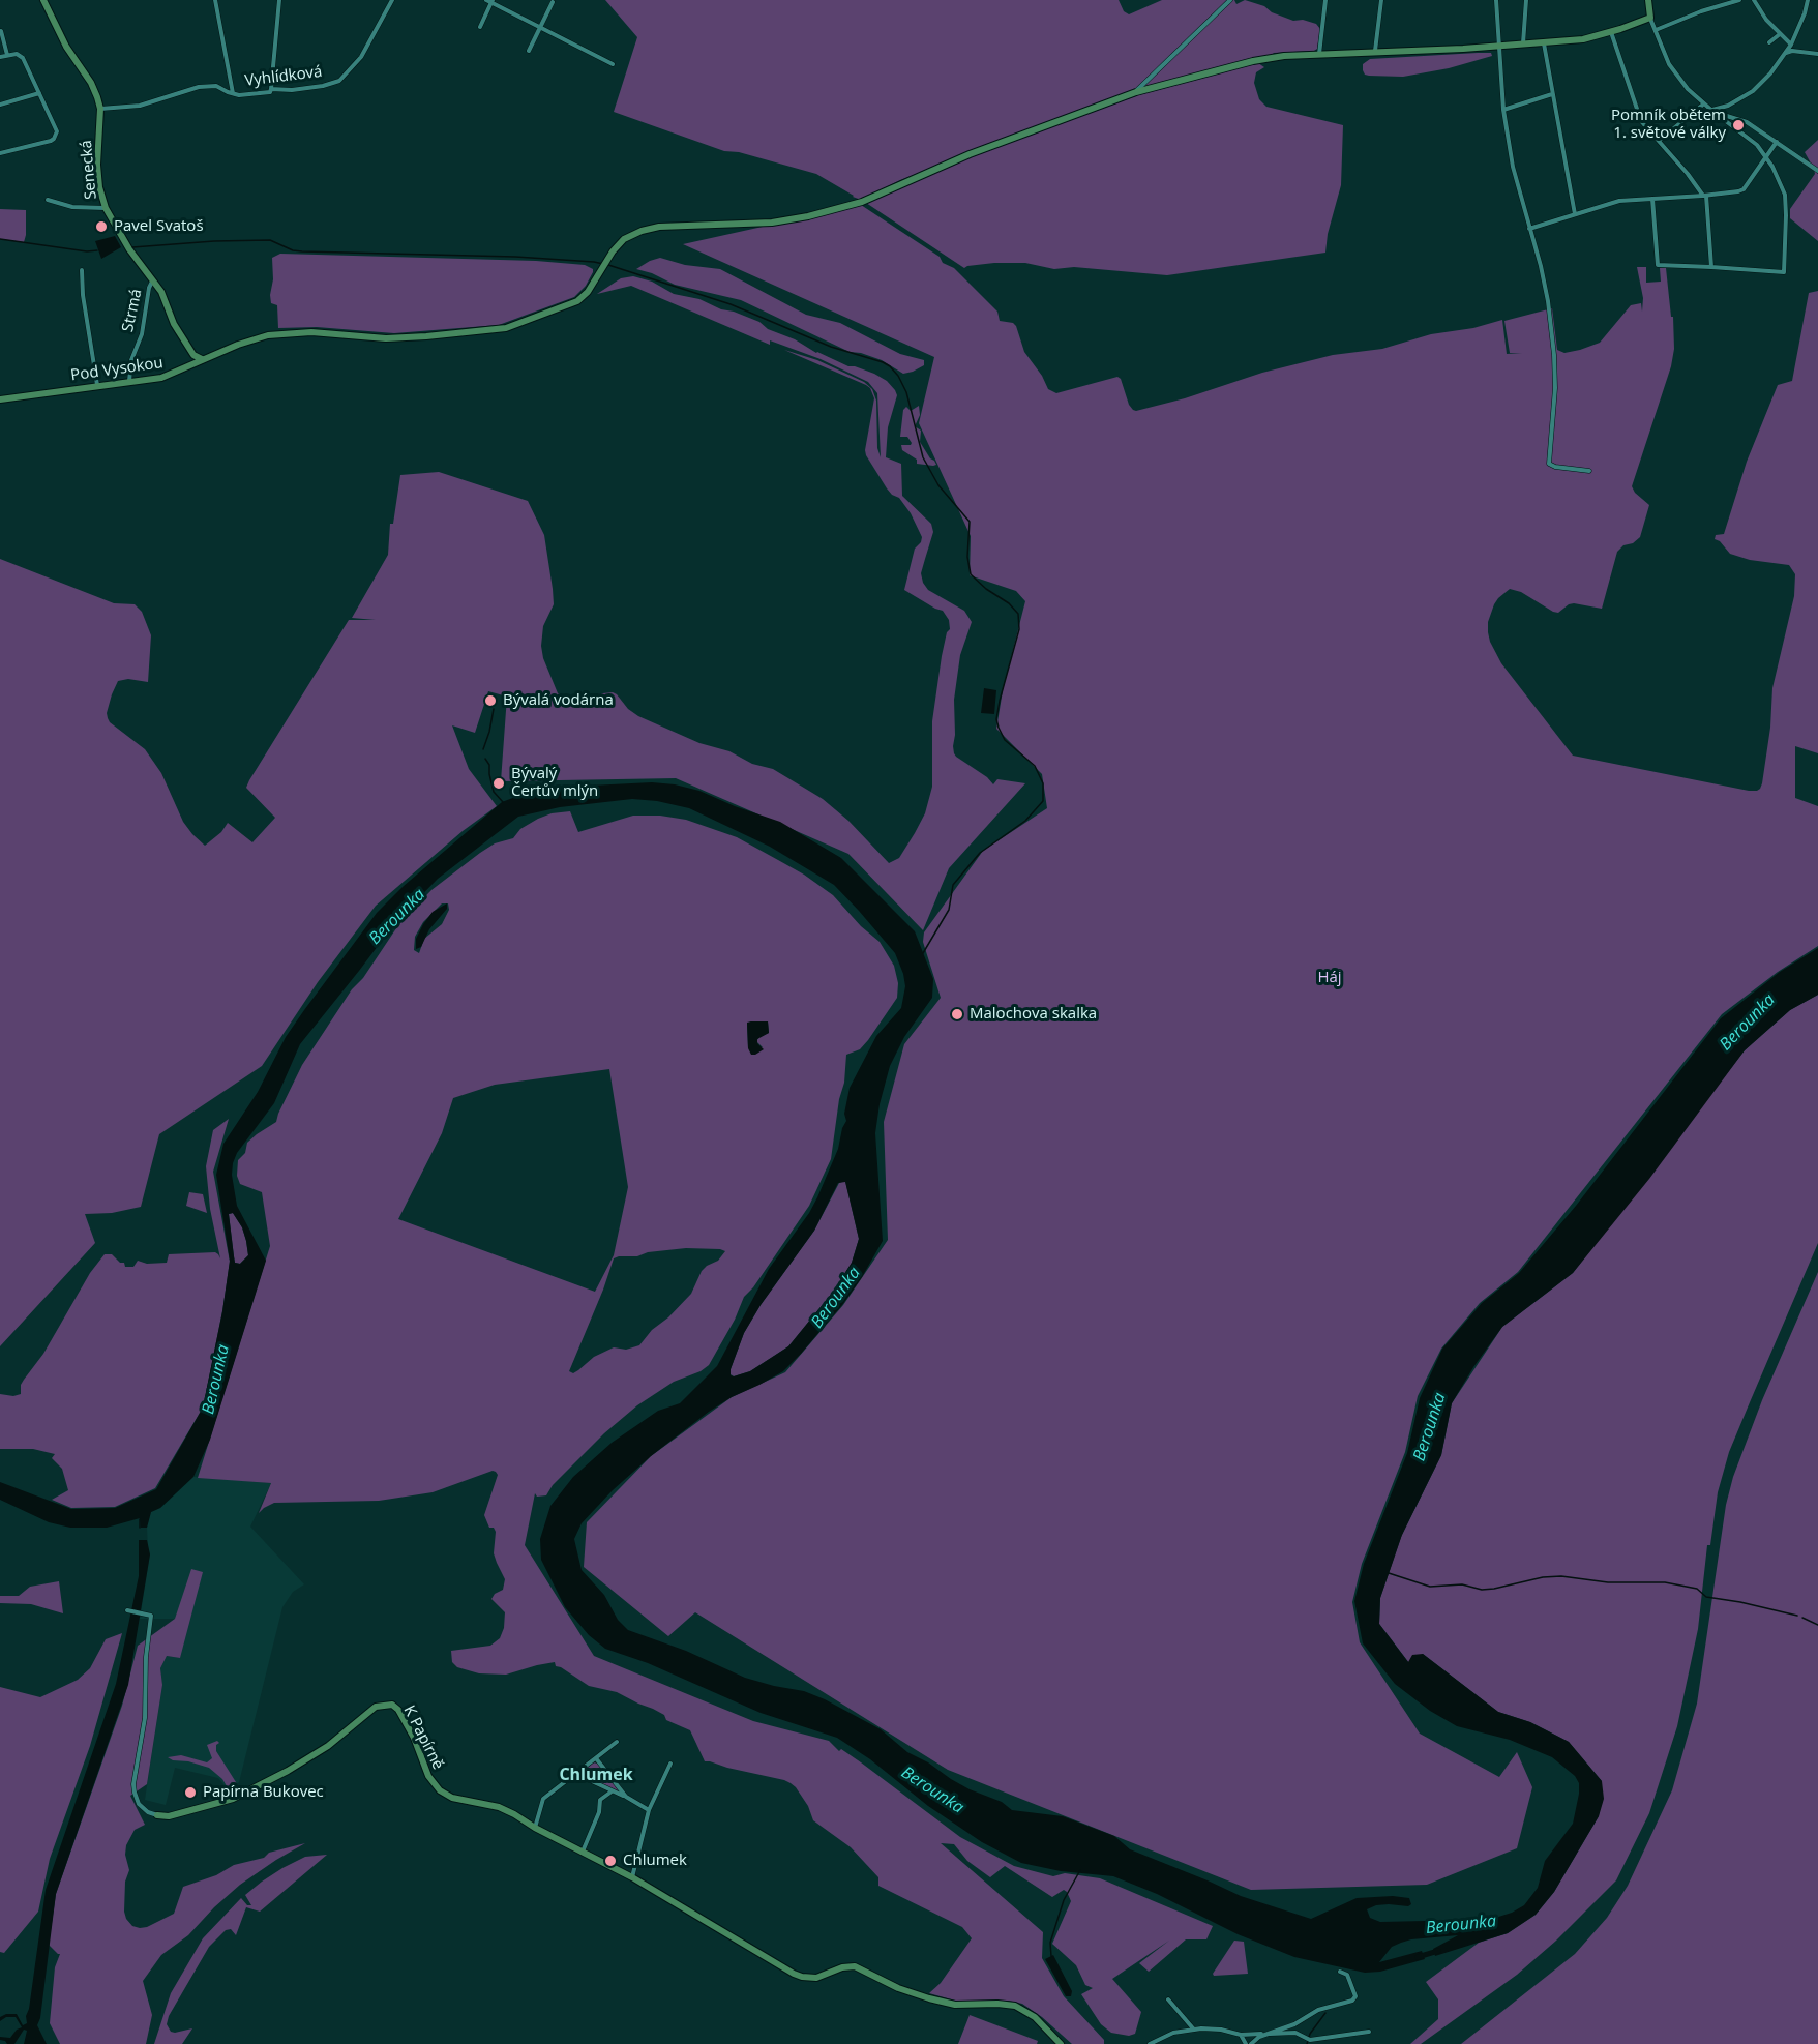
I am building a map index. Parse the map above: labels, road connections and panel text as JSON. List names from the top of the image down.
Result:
{
  "streets": {
    "street": [
      "Vyhlídková",
      "Senecká",
      "Strmá",
      "Pod Vysokou",
      "K Papírně"
    ]
  },
  "crossings": [
    ["Vyhlídková", "Senecká"],
    ["Senecká", "Strmá"],
    ["Senecká", "Pod Vysokou"],
    ["Strmá", "Pod Vysokou"]
  ],
  "districts": ["Chlumek"],
  "water": ["Berounka"],
  "parks": ["Háj"],
  "places": [
    "Pomník obětem 1. světové války",
    "Pavel Svatoš",
    "Bývalá vodárna",
    "Bývalý Čertův mlýn",
    "Malochova skalka",
    "Papírna Bukovec",
    "Chlumek"
  ]
}
